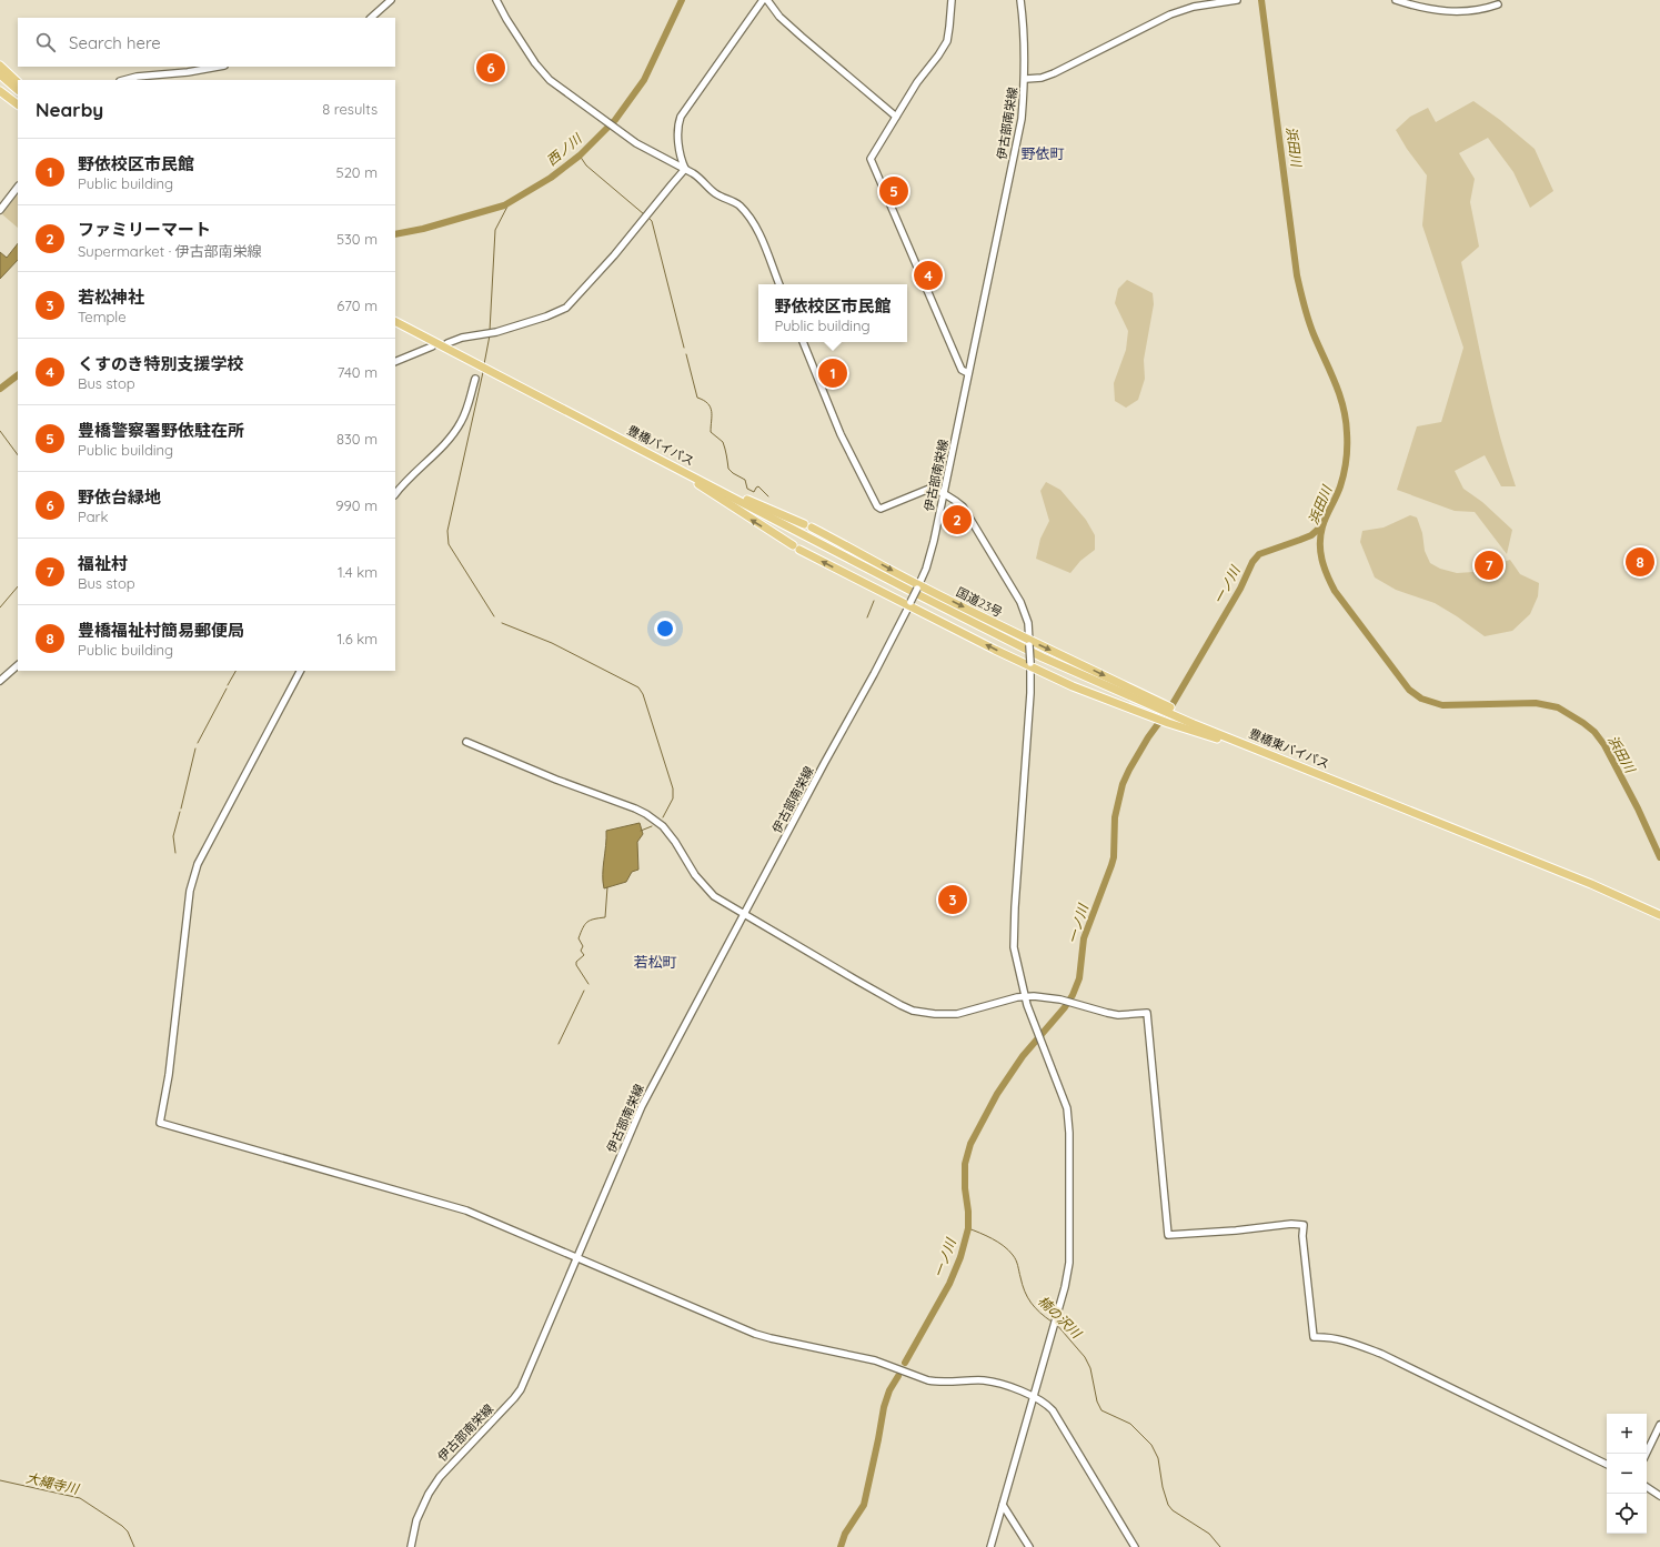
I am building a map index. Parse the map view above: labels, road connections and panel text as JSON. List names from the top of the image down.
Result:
{
  "streets": {
    "highway": ["豊橋バイパス", "国道23号", "豊橋東バイパス"],
    "street": ["伊古部南栄線"]
  },
  "crossings": [
    ["伊古部南栄線", "豊橋バイパス"],
    ["伊古部南栄線", "国道23号"],
    ["豊橋バイパス", "国道23号"],
    ["国道23号", "豊橋東バイパス"]
  ],
  "districts": ["野依町", "若松町"],
  "water": [
    "浜田川",
    "西ノ川",
    "一ノ川",
    "楠の沢川",
    "大縄寺川"
  ],
  "page": {
    "search": "Search here",
    "pins": [
      "6",
      "5",
      "4",
      "1",
      "2",
      "8",
      "7",
      "3"
    ],
    "heading": ["Nearby", "8 results"],
    "list": [
      {
        "mark": "1",
        "name": "野依校区市民館",
        "note": "Public building",
        "value": "520 m"
      },
      {
        "mark": "2",
        "name": "ファミリーマート",
        "note": "Supermarket · 伊古部南栄線",
        "value": "530 m"
      },
      {
        "mark": "3",
        "name": "若松神社",
        "note": "Temple",
        "value": "670 m"
      },
      {
        "mark": "4",
        "name": "くすのき特別支援学校",
        "note": "Bus stop",
        "value": "740 m"
      },
      {
        "mark": "5",
        "name": "豊橋警察署野依駐在所",
        "note": "Public building",
        "value": "830 m"
      },
      {
        "mark": "6",
        "name": "野依台緑地",
        "note": "Park",
        "value": "990 m"
      },
      {
        "mark": "7",
        "name": "福祉村",
        "note": "Bus stop",
        "value": "1.4 km"
      },
      {
        "mark": "8",
        "name": "豊橋福祉村簡易郵便局",
        "note": "Public building",
        "value": "1.6 km"
      }
    ],
    "popup": ["野依校区市民館", "Public building"],
    "map_buttons": ["+", "−"]
  }
}
